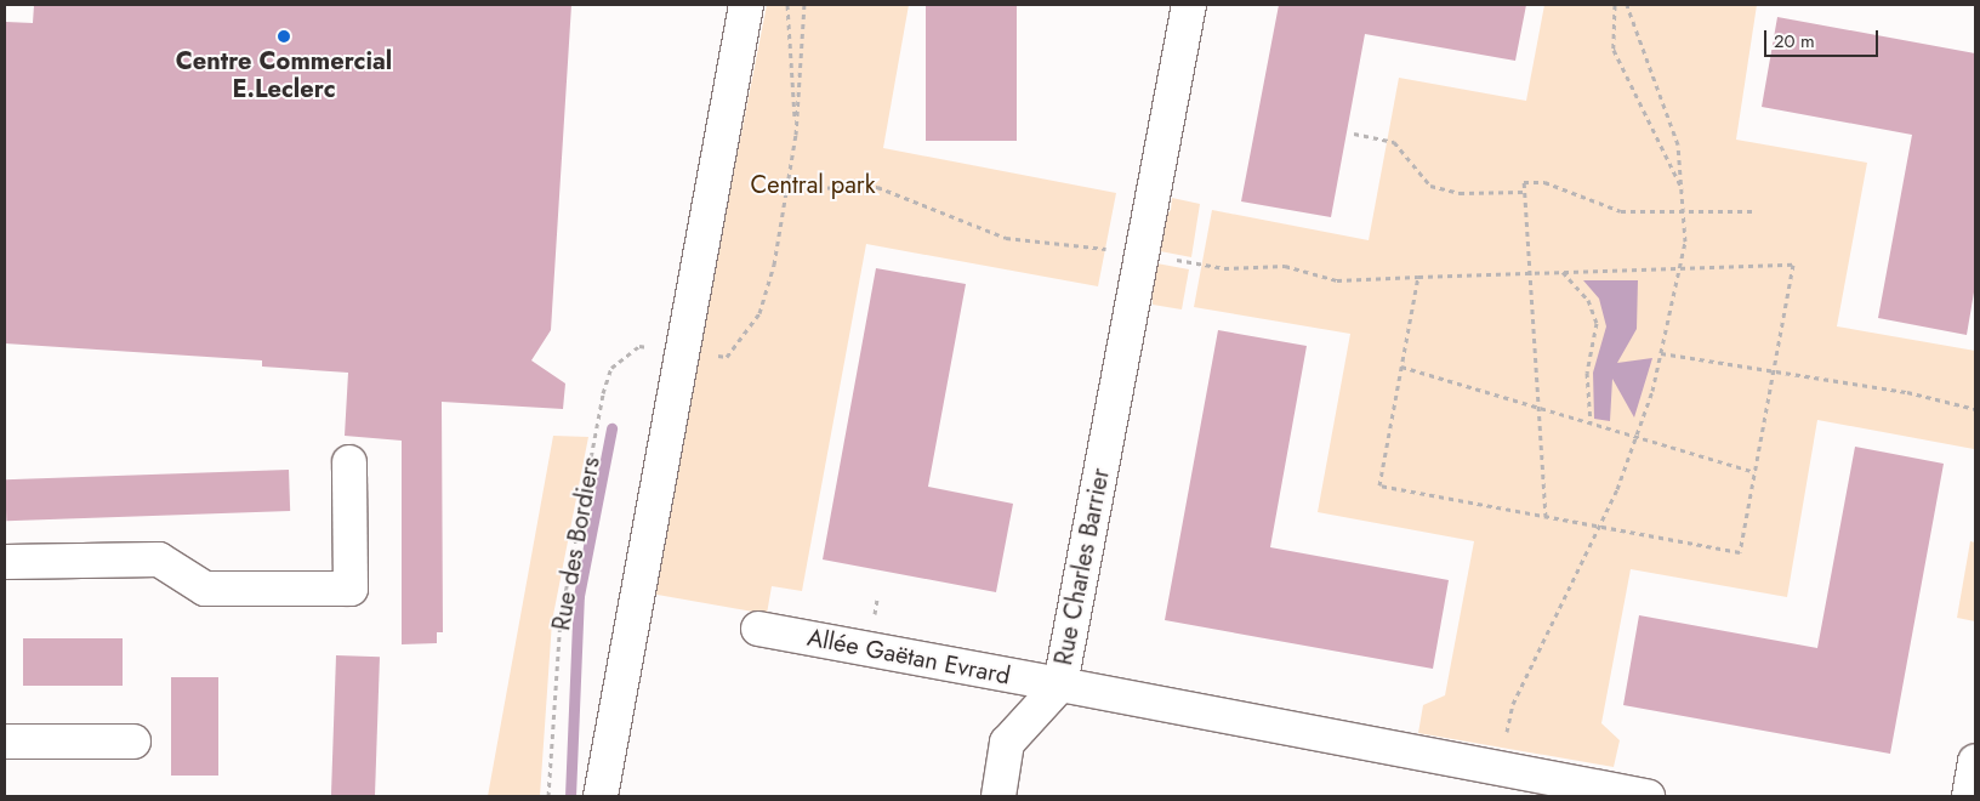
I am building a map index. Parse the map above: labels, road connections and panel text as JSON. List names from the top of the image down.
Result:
{
  "streets": {
    "street": ["Rue Charles Barrier", "Allée Gaëtan Evrard"],
    "path": ["Rue des Bordiers"]
  },
  "crossings": [
    ["Rue Charles Barrier", "Allée Gaëtan Evrard"]
  ],
  "parks": ["Central park"],
  "places": ["Centre Commercial E.Leclerc"],
  "scale_bar": "20 m"
}
